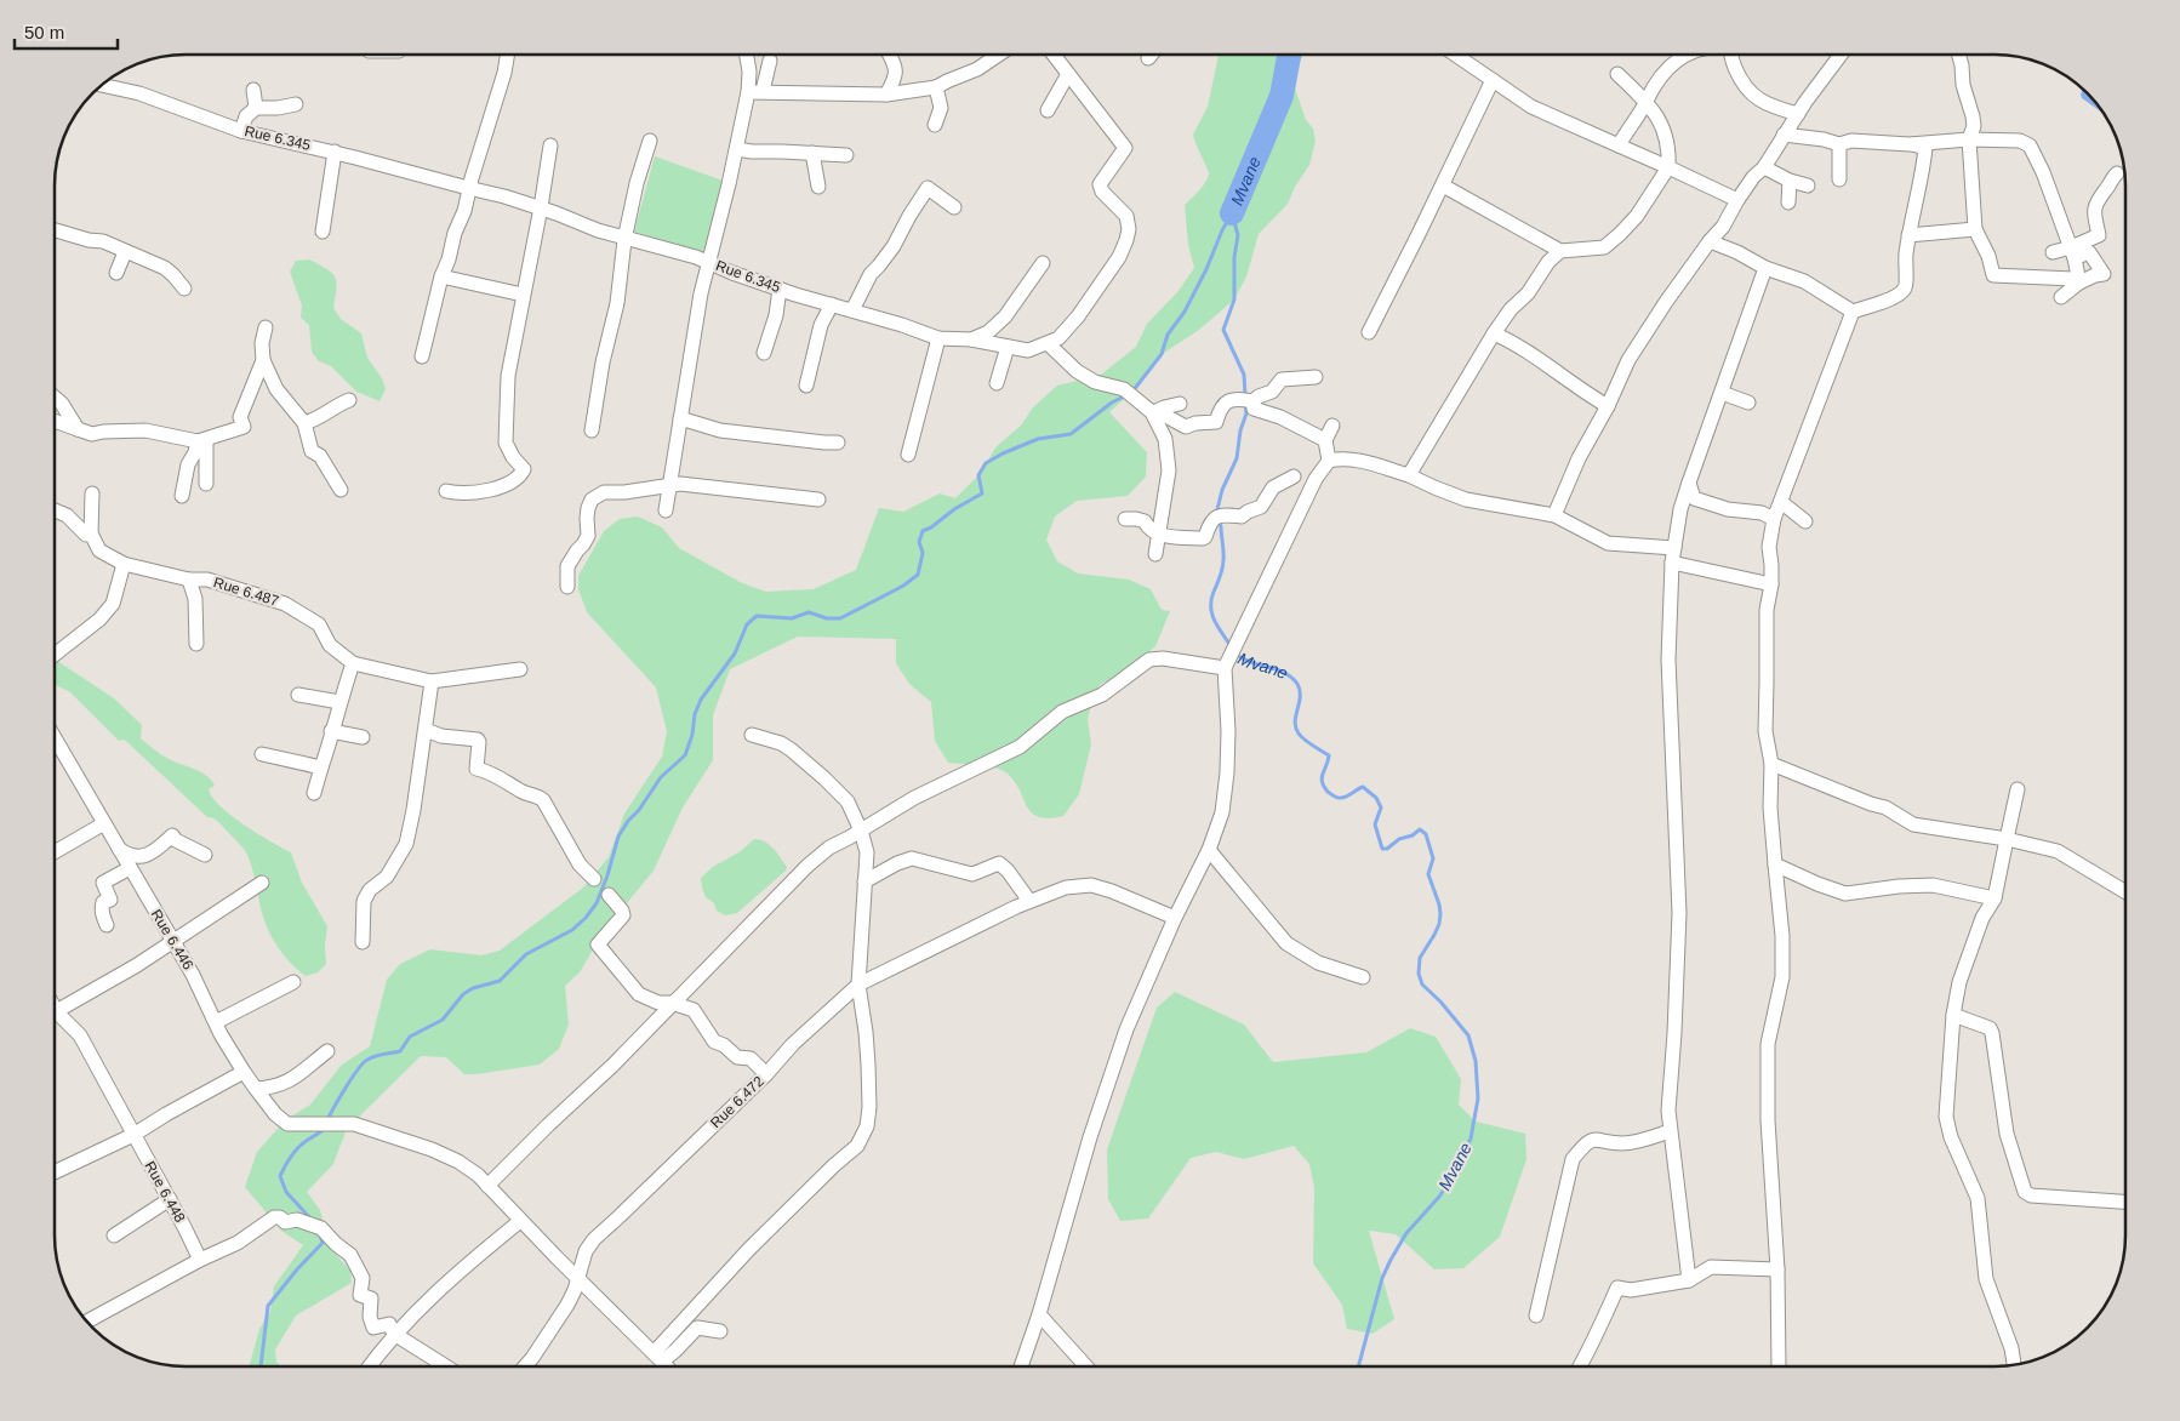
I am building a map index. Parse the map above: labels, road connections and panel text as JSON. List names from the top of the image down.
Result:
{
  "streets": {
    "street": [
      "Rue 6.345",
      "Rue 6.487",
      "Rue 6.446",
      "Rue 6.472",
      "Rue 6.448"
    ]
  },
  "crossings": [
    ["Rue 6.446", "Rue 6.472"]
  ],
  "water": ["Mvane"],
  "scale_bar": "50 m"
}
